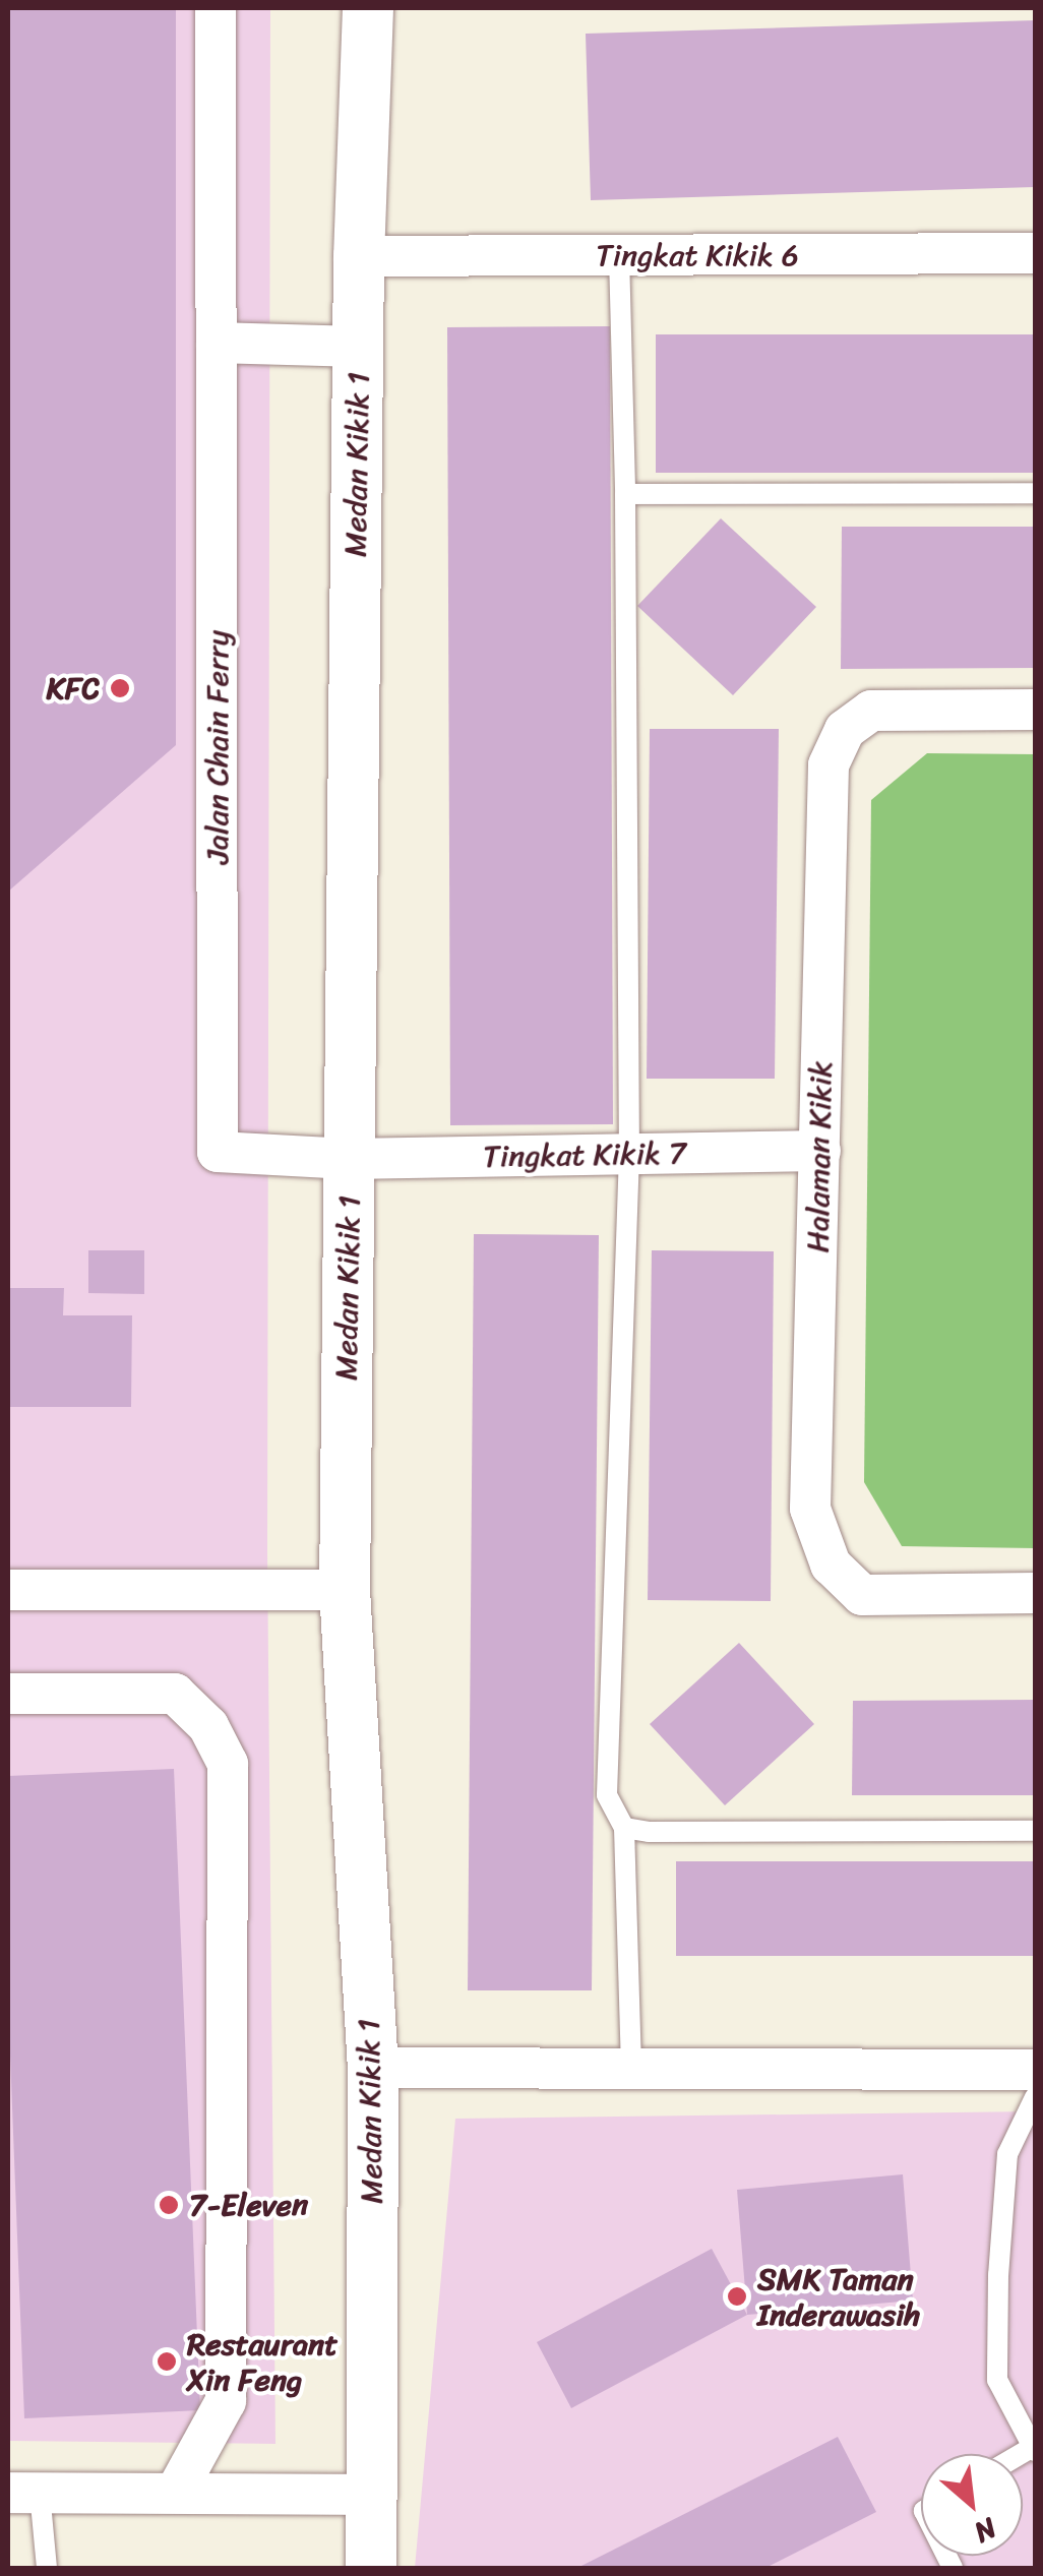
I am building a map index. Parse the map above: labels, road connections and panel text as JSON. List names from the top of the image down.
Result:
{
  "streets": {
    "street": [
      "Tingkat Kikik 6",
      "Medan Kikik 1",
      "Jalan Chain Ferry",
      "Tingkat Kikik 7",
      "Halaman Kikik"
    ]
  },
  "crossings": [
    ["Tingkat Kikik 6", "Medan Kikik 1"],
    ["Medan Kikik 1", "Tingkat Kikik 7"],
    ["Jalan Chain Ferry", "Tingkat Kikik 7"],
    ["Tingkat Kikik 7", "Halaman Kikik"]
  ],
  "places": [
    "KFC",
    "7-Eleven",
    "SMK Taman Inderawasih",
    "Restaurant Xin Feng"
  ],
  "north": "bottom right"
}
